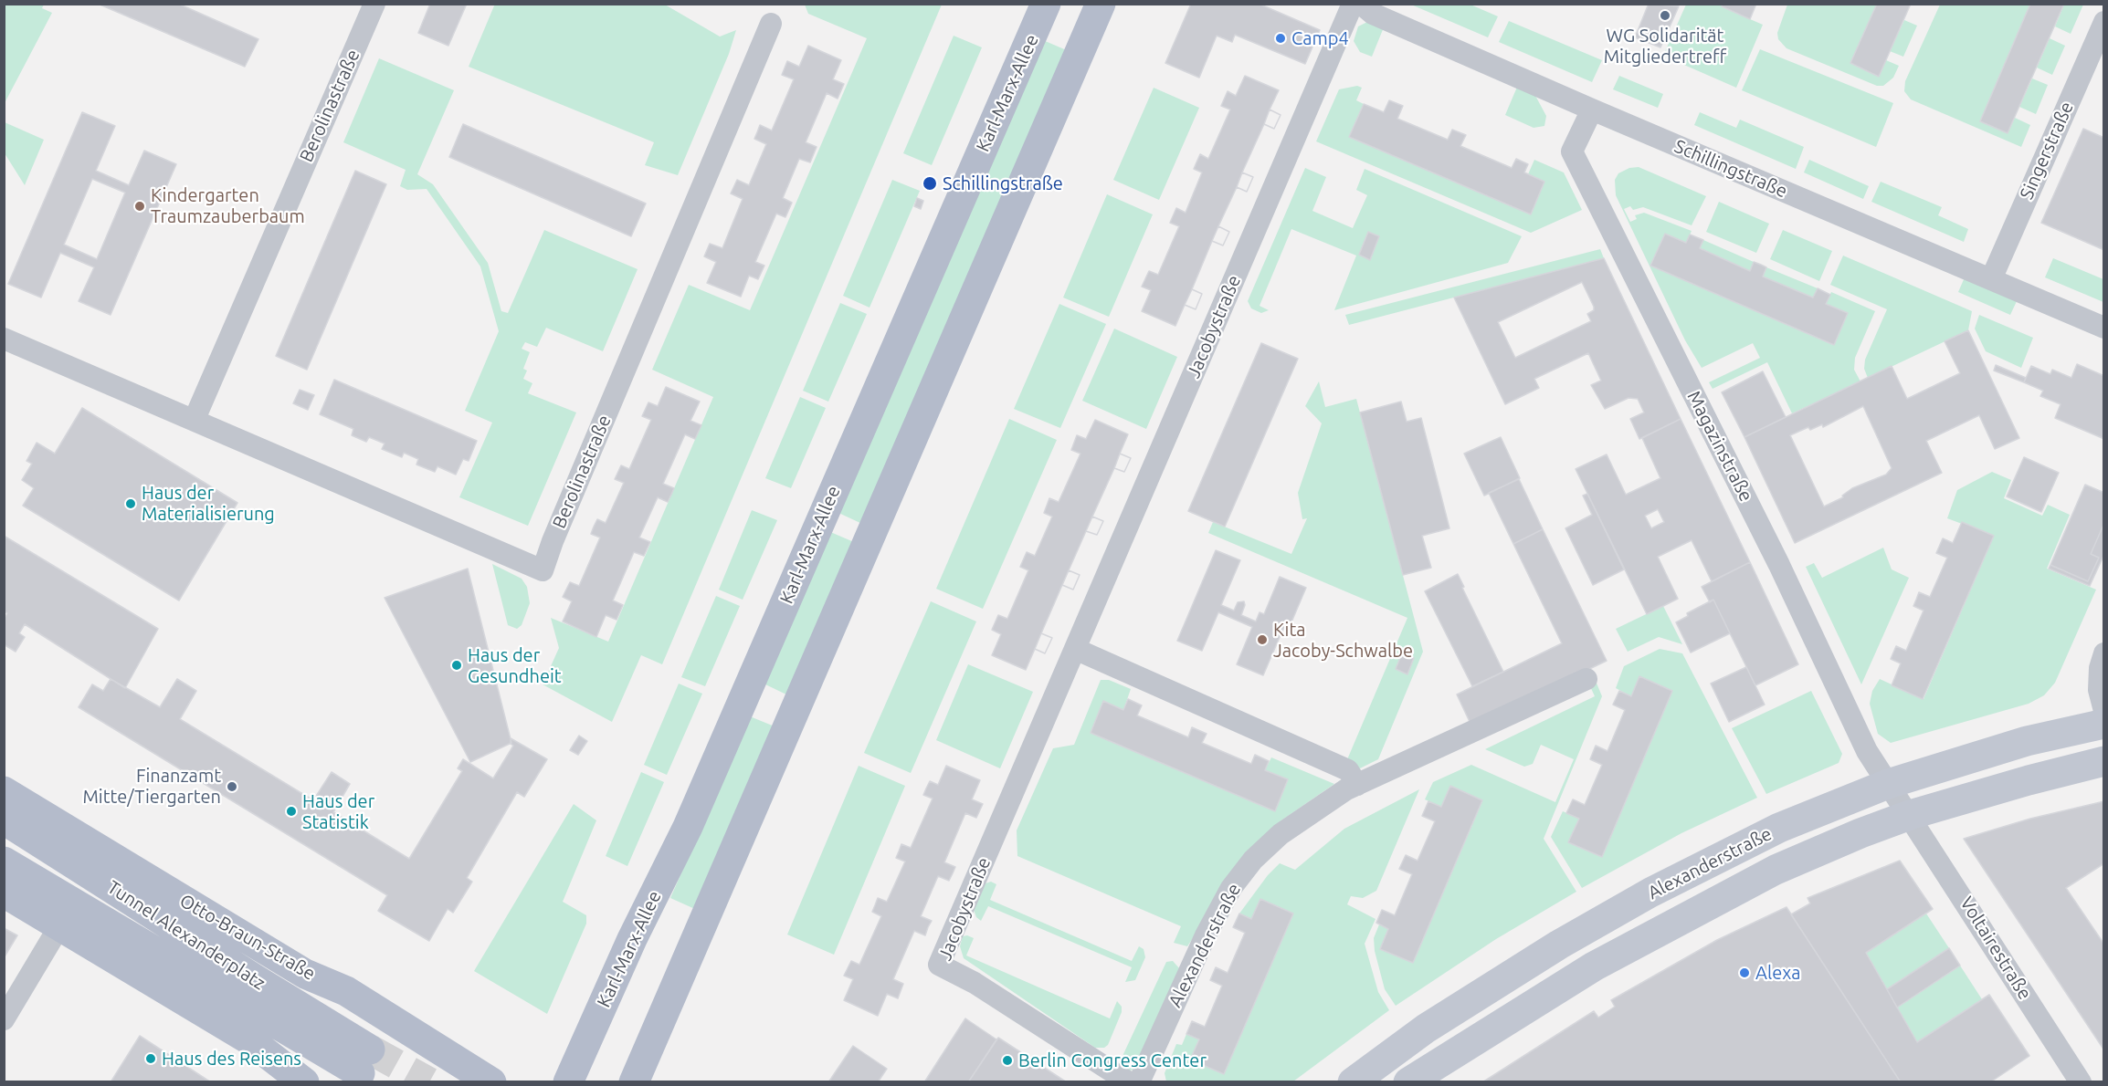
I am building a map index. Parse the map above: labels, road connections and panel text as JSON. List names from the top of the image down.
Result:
{
  "streets": {
    "main road": [
      "Karl-Marx-Allee",
      "Alexanderstraße",
      "Tunnel Alexanderplatz",
      "Otto-Braun-Straße"
    ],
    "street": [
      "Berolinastraße",
      "Singerstraße",
      "Schillingstraße",
      "Jacobystraße",
      "Magazinstraße",
      "Voltairestraße"
    ]
  },
  "crossings": [
    ["Singerstraße", "Schillingstraße"],
    ["Schillingstraße", "Magazinstraße"],
    ["Magazinstraße", "Alexanderstraße"],
    ["Magazinstraße", "Voltairestraße"],
    ["Alexanderstraße", "Voltairestraße"]
  ],
  "places": [
    "WG Solidarität Mitgliedertreff",
    "Camp4",
    "Schillingstraße",
    "Kindergarten Traumzauberbaum",
    "Haus der Materialisierung",
    "Kita Jacoby-Schwalbe",
    "Haus der Gesundheit",
    "Finanzamt Mitte/Tiergarten",
    "Haus der Statistik",
    "Alexa",
    "Haus des Reisens",
    "Berlin Congress Center"
  ]
}
